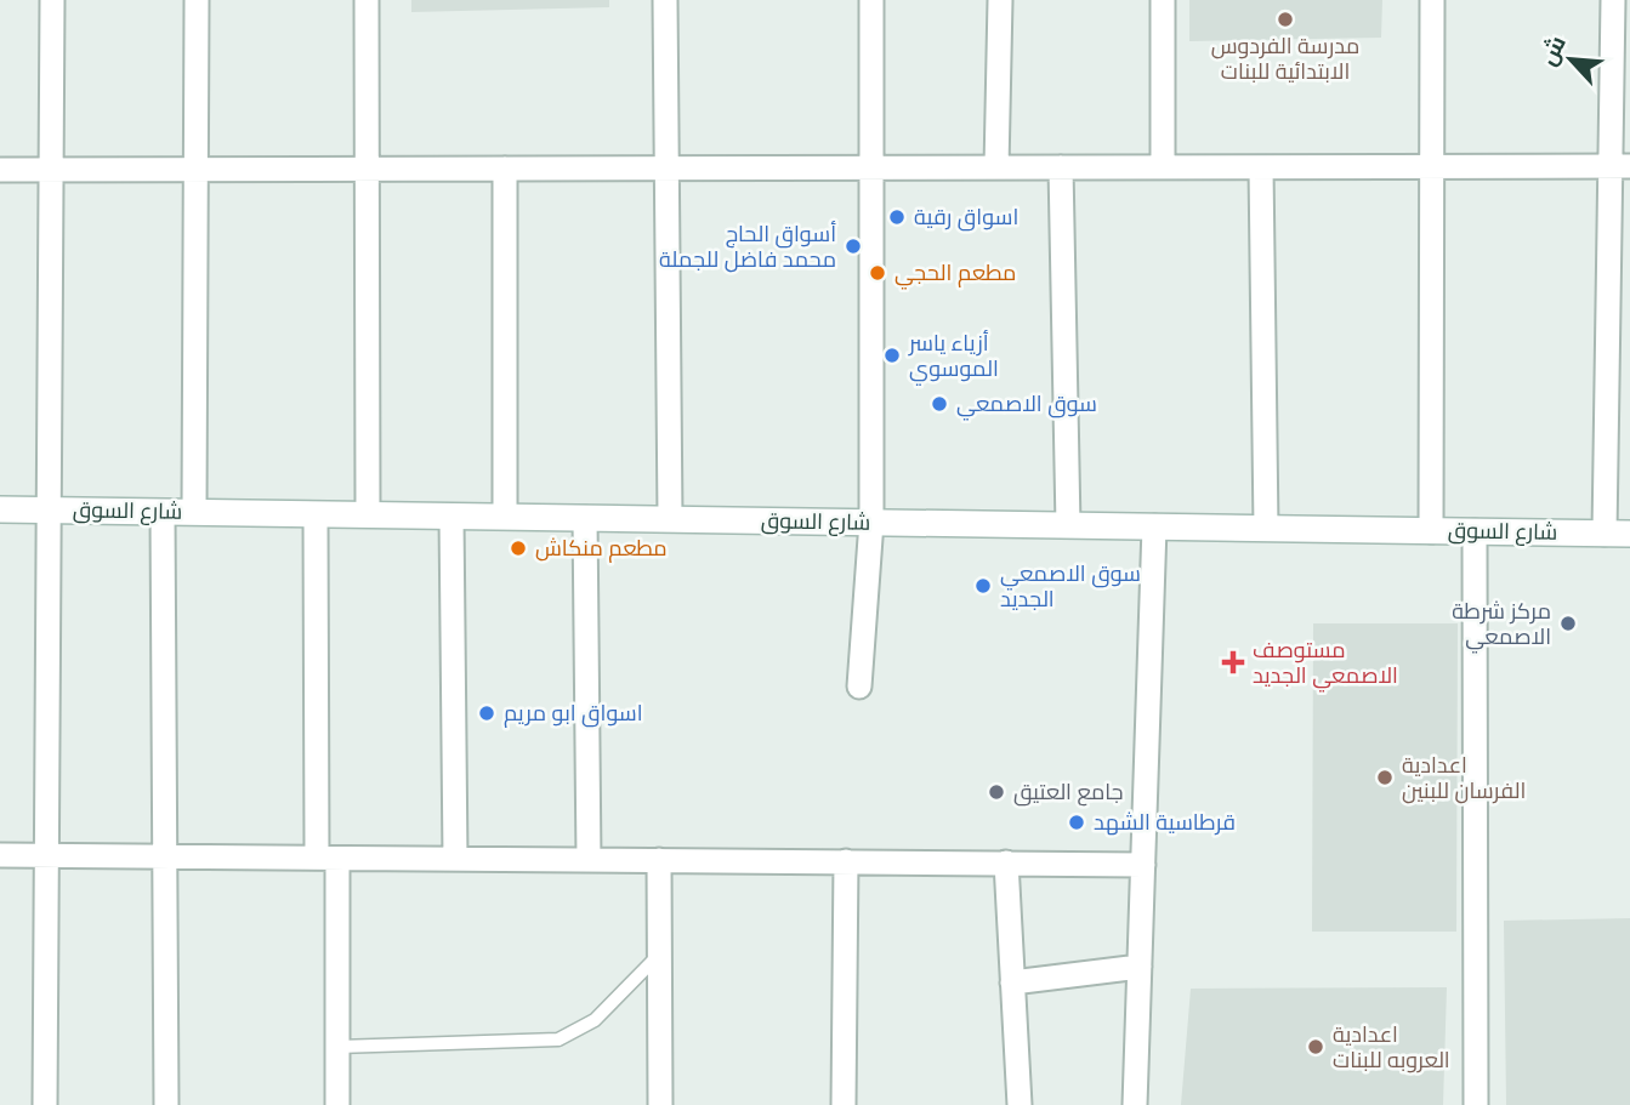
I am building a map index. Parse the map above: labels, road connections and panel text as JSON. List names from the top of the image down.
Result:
{
  "streets": {
    "street": ["شارع السوق"]
  },
  "places": {
    "other": [
      "مدرسة الفردوس الابتدائية للبنات",
      "اسواق رقية",
      "أسواق الحاج محمد فاضل للجملة",
      "مطعم الحجي",
      "أزياء ياسر الموسوي",
      "سوق الاصمعي",
      "مطعم منكاش",
      "سوق الاصمعي الجديد",
      "مركز شرطة الاصمعي",
      "اسواق ابو مريم",
      "اعدادية الفرسان للبنين",
      "جامع العتيق",
      "قرطاسية الشهد",
      "اعدادية العروبه للبنات"
    ],
    "health": ["مستوصف الاصمعي الجديد"]
  },
  "north": "top left"
}
